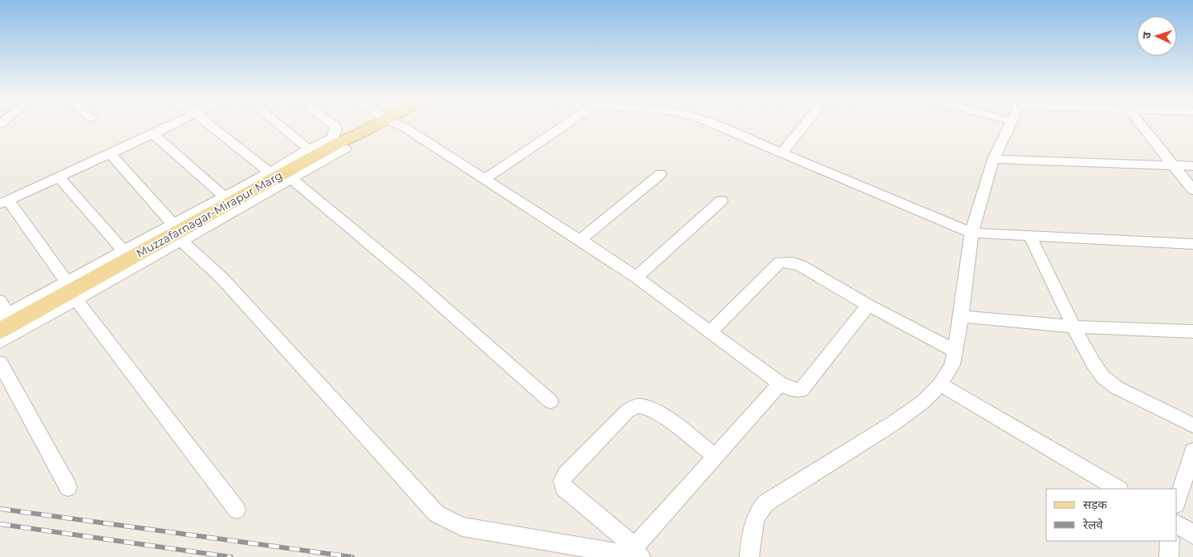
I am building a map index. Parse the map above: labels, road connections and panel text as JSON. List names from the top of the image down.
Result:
{
  "streets": {
    "main road": ["Muzzafarnagar-Mirapur Marg"]
  },
  "legend": ["सड़क", "रेलवे"],
  "north": "left"
}
